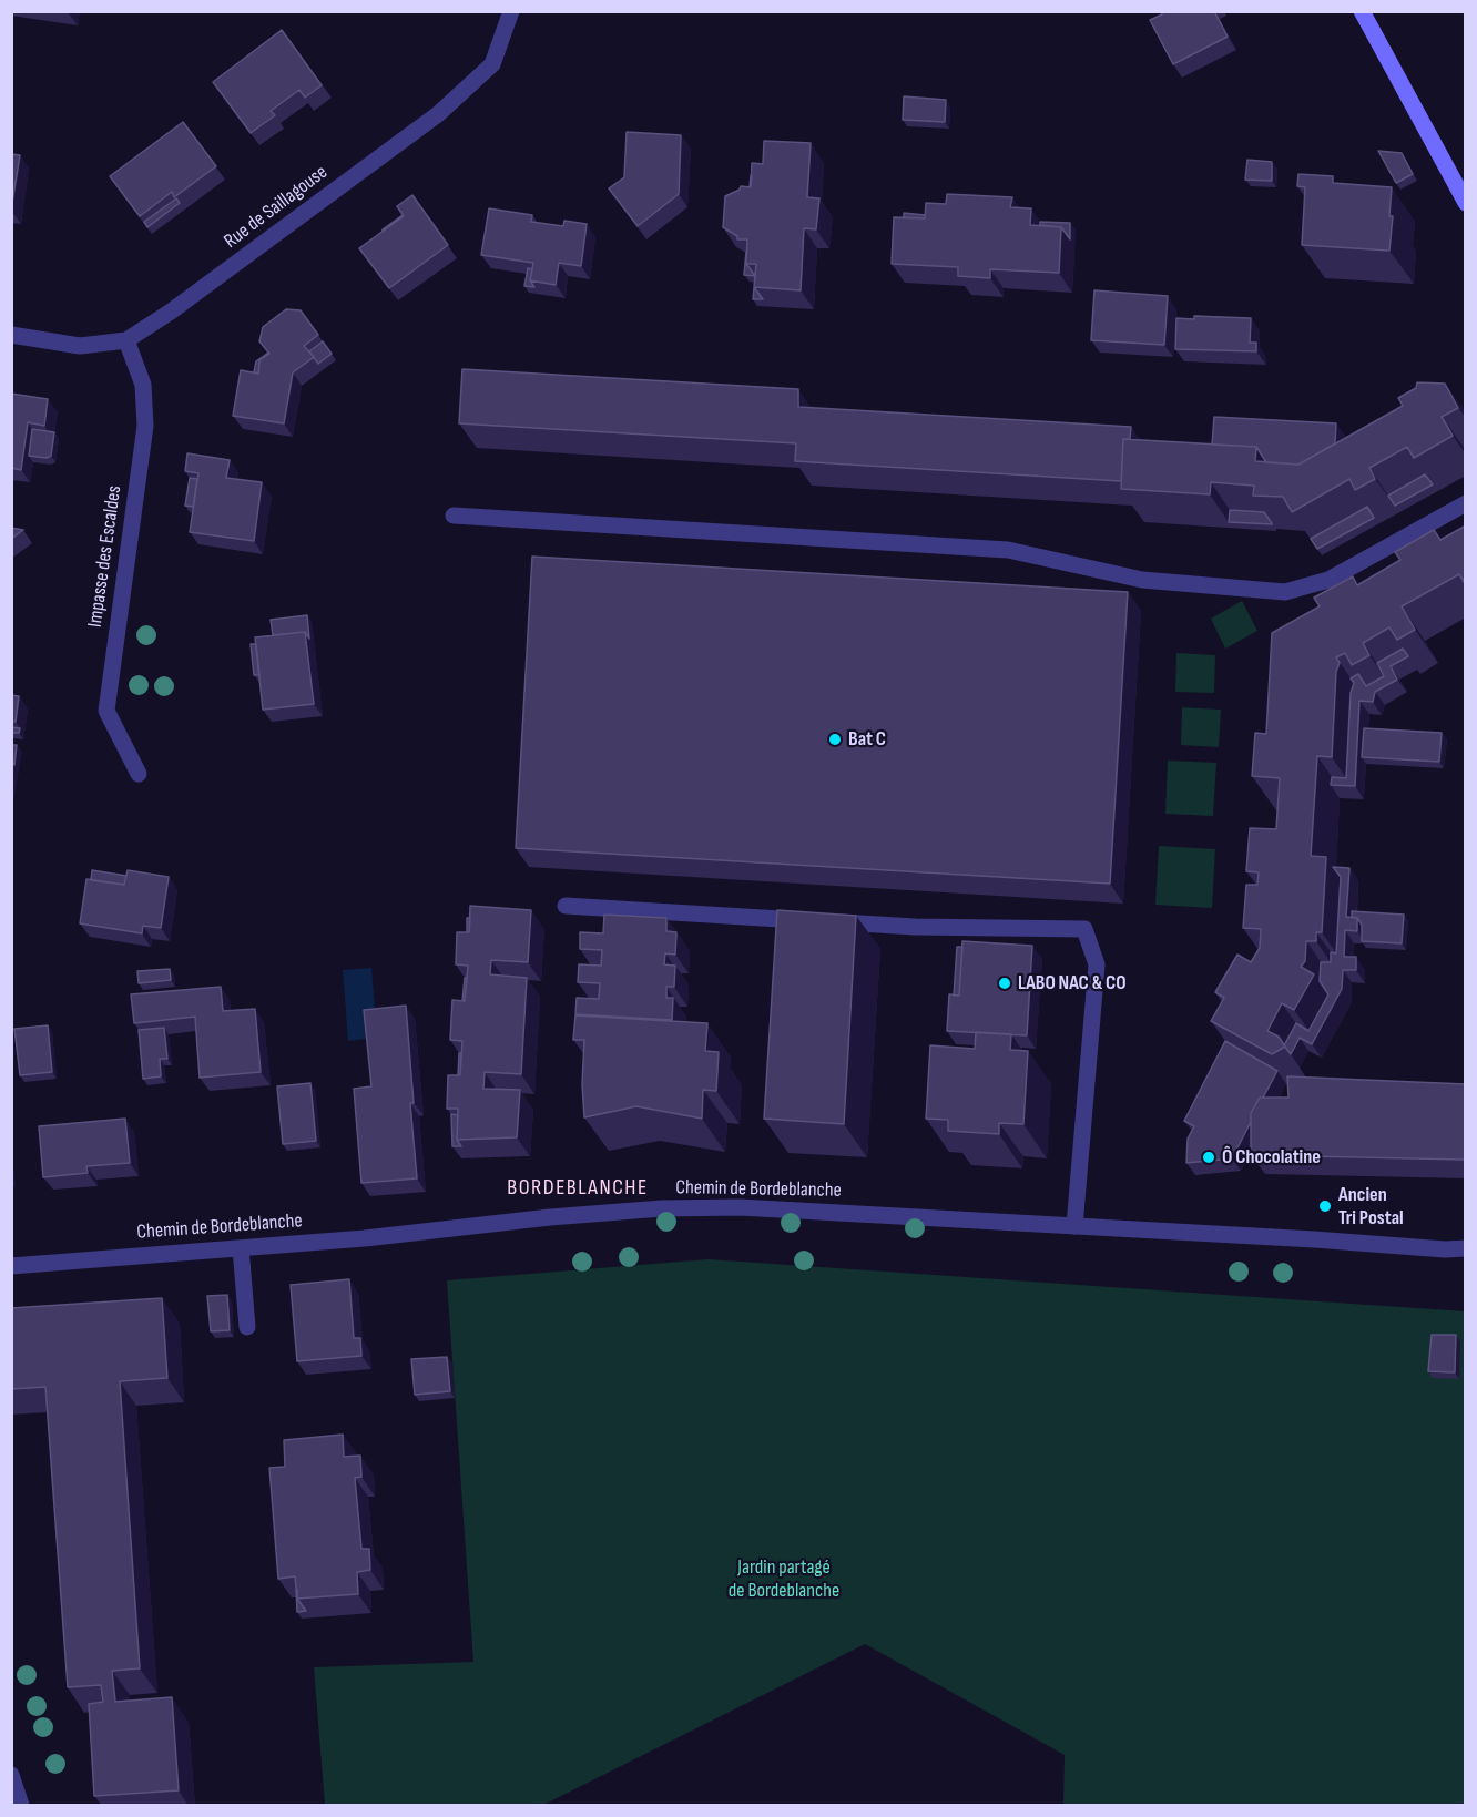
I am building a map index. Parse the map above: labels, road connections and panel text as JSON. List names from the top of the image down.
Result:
{
  "streets": {
    "street": ["Rue de Saillagouse", "Impasse des Escaldes", "Chemin de Bordeblanche"]
  },
  "crossings": [
    ["Rue de Saillagouse", "Impasse des Escaldes"]
  ],
  "districts": ["BORDEBLANCHE"],
  "parks": ["Jardin partagé de Bordeblanche"],
  "places": [
    "Bat C",
    "LABO NAC & CO",
    "Ô Chocolatine",
    "Ancien Tri Postal"
  ]
}
